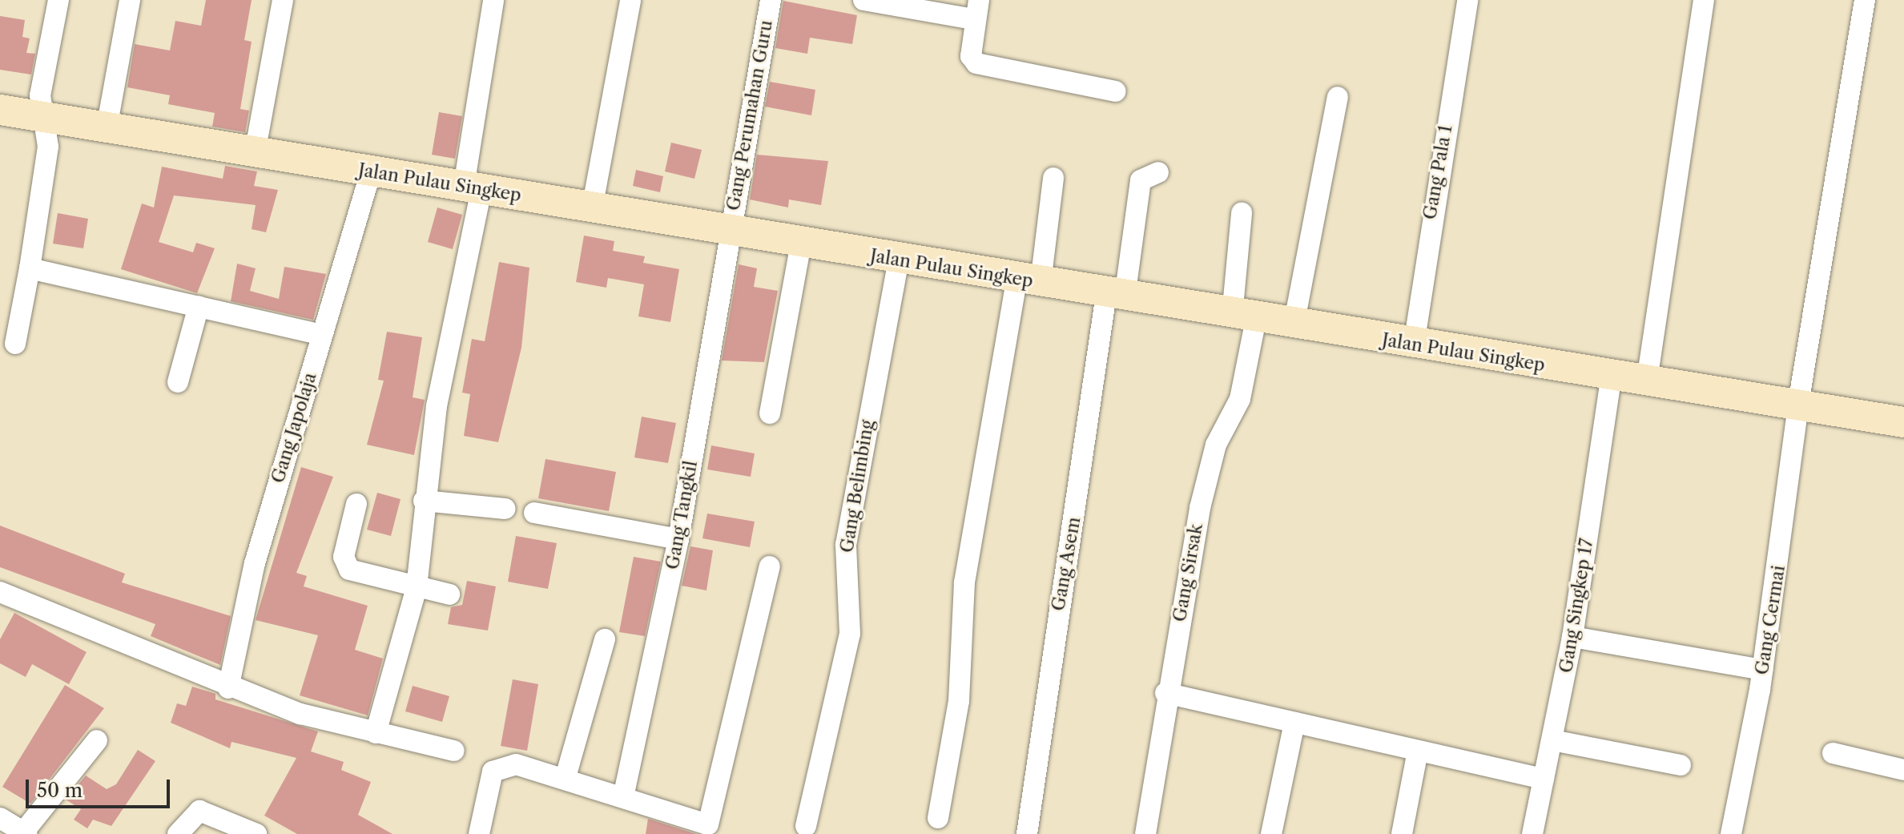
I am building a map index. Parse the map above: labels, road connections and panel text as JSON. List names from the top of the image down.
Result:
{
  "streets": {
    "street": [
      "Gang Perumahan Guru",
      "Gang Pala 1",
      "Jalan Pulau Singkep",
      "Gang Japolaja",
      "Gang Belimbing",
      "Gang Tangkil",
      "Gang Asem",
      "Gang Sirsak",
      "Gang Singkep 17",
      "Gang Cermai"
    ]
  },
  "crossings": [
    ["Gang Perumahan Guru", "Jalan Pulau Singkep"],
    ["Gang Perumahan Guru", "Gang Tangkil"],
    ["Gang Pala 1", "Jalan Pulau Singkep"],
    ["Jalan Pulau Singkep", "Gang Japolaja"],
    ["Jalan Pulau Singkep", "Gang Belimbing"],
    ["Jalan Pulau Singkep", "Gang Tangkil"],
    ["Jalan Pulau Singkep", "Gang Asem"],
    ["Jalan Pulau Singkep", "Gang Sirsak"],
    ["Jalan Pulau Singkep", "Gang Singkep 17"],
    ["Jalan Pulau Singkep", "Gang Cermai"]
  ],
  "scale_bar": "50 m"
}
